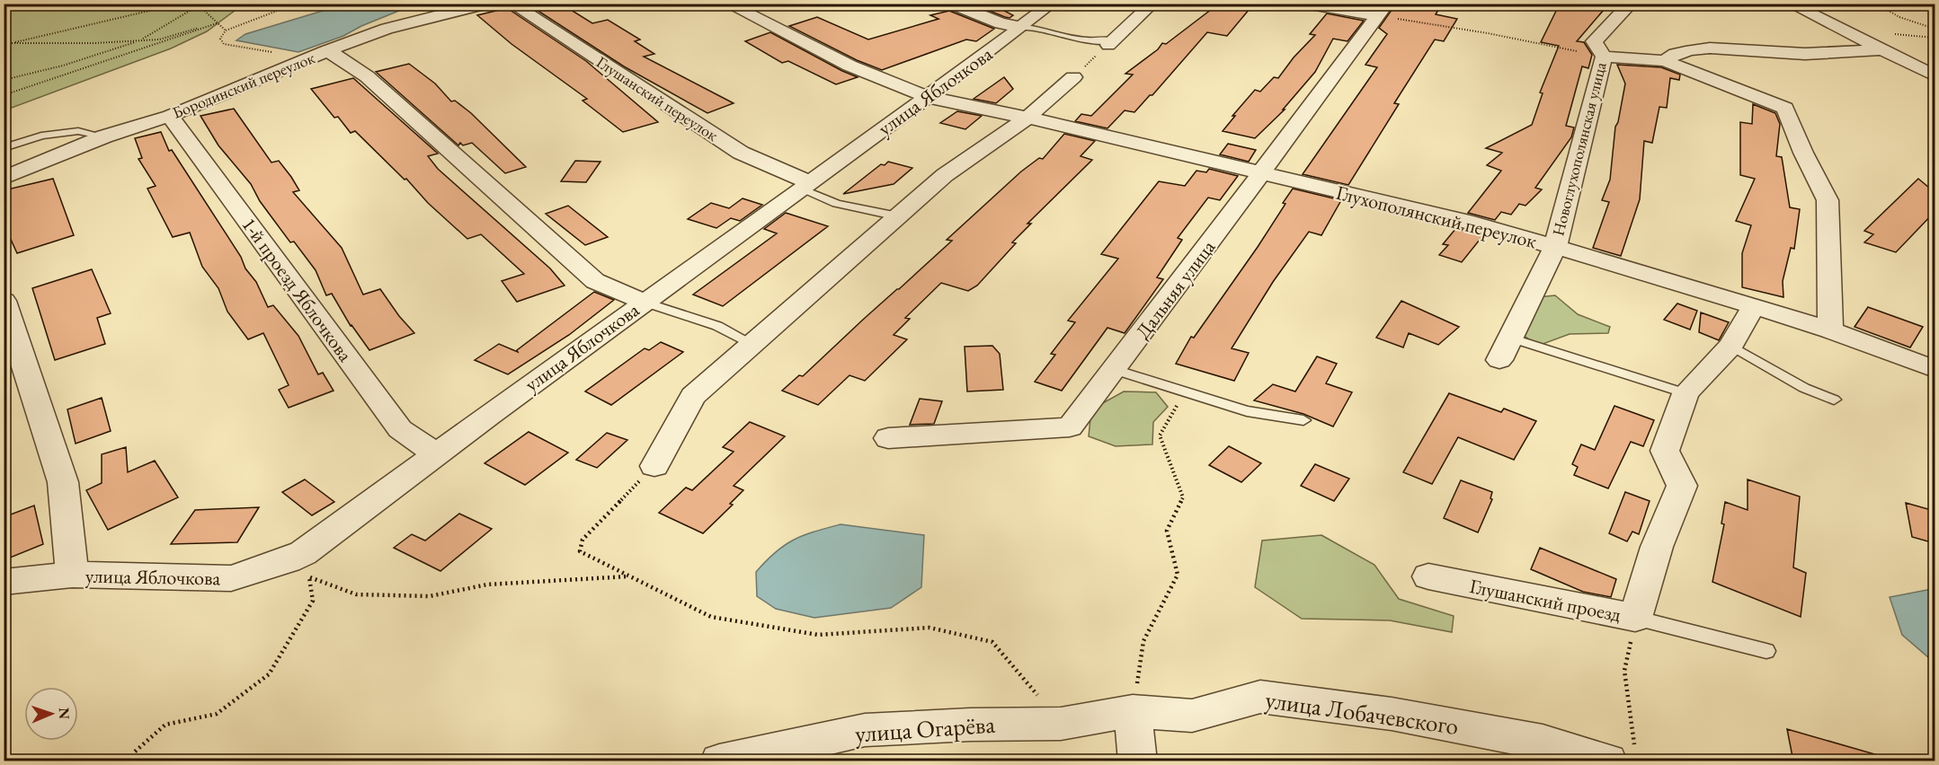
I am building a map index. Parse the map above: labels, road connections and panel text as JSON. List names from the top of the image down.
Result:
{
  "streets": {
    "street": [
      "Бородинский переулок",
      "улица Яблочкова",
      "Глушанский переулок",
      "Новоглухополянская улица",
      "Глухополянский переулок",
      "1-й проезд Яблочкова",
      "Дальняя улица",
      "Глушанский проезд",
      "улица Лобачевского",
      "улица Огарёва"
    ]
  },
  "crossings": [
    ["Бородинский переулок", "1-й проезд Яблочкова"],
    ["улица Яблочкова", "Глушанский переулок"],
    ["улица Яблочкова", "Глухополянский переулок"],
    ["улица Яблочкова", "1-й проезд Яблочкова"],
    ["Новоглухополянская улица", "Глухополянский переулок"],
    ["Глухополянский переулок", "Дальняя улица"],
    ["Глухополянский переулок", "Глушанский проезд"],
    ["улица Лобачевского", "улица Огарёва"]
  ],
  "north": "right"
}
